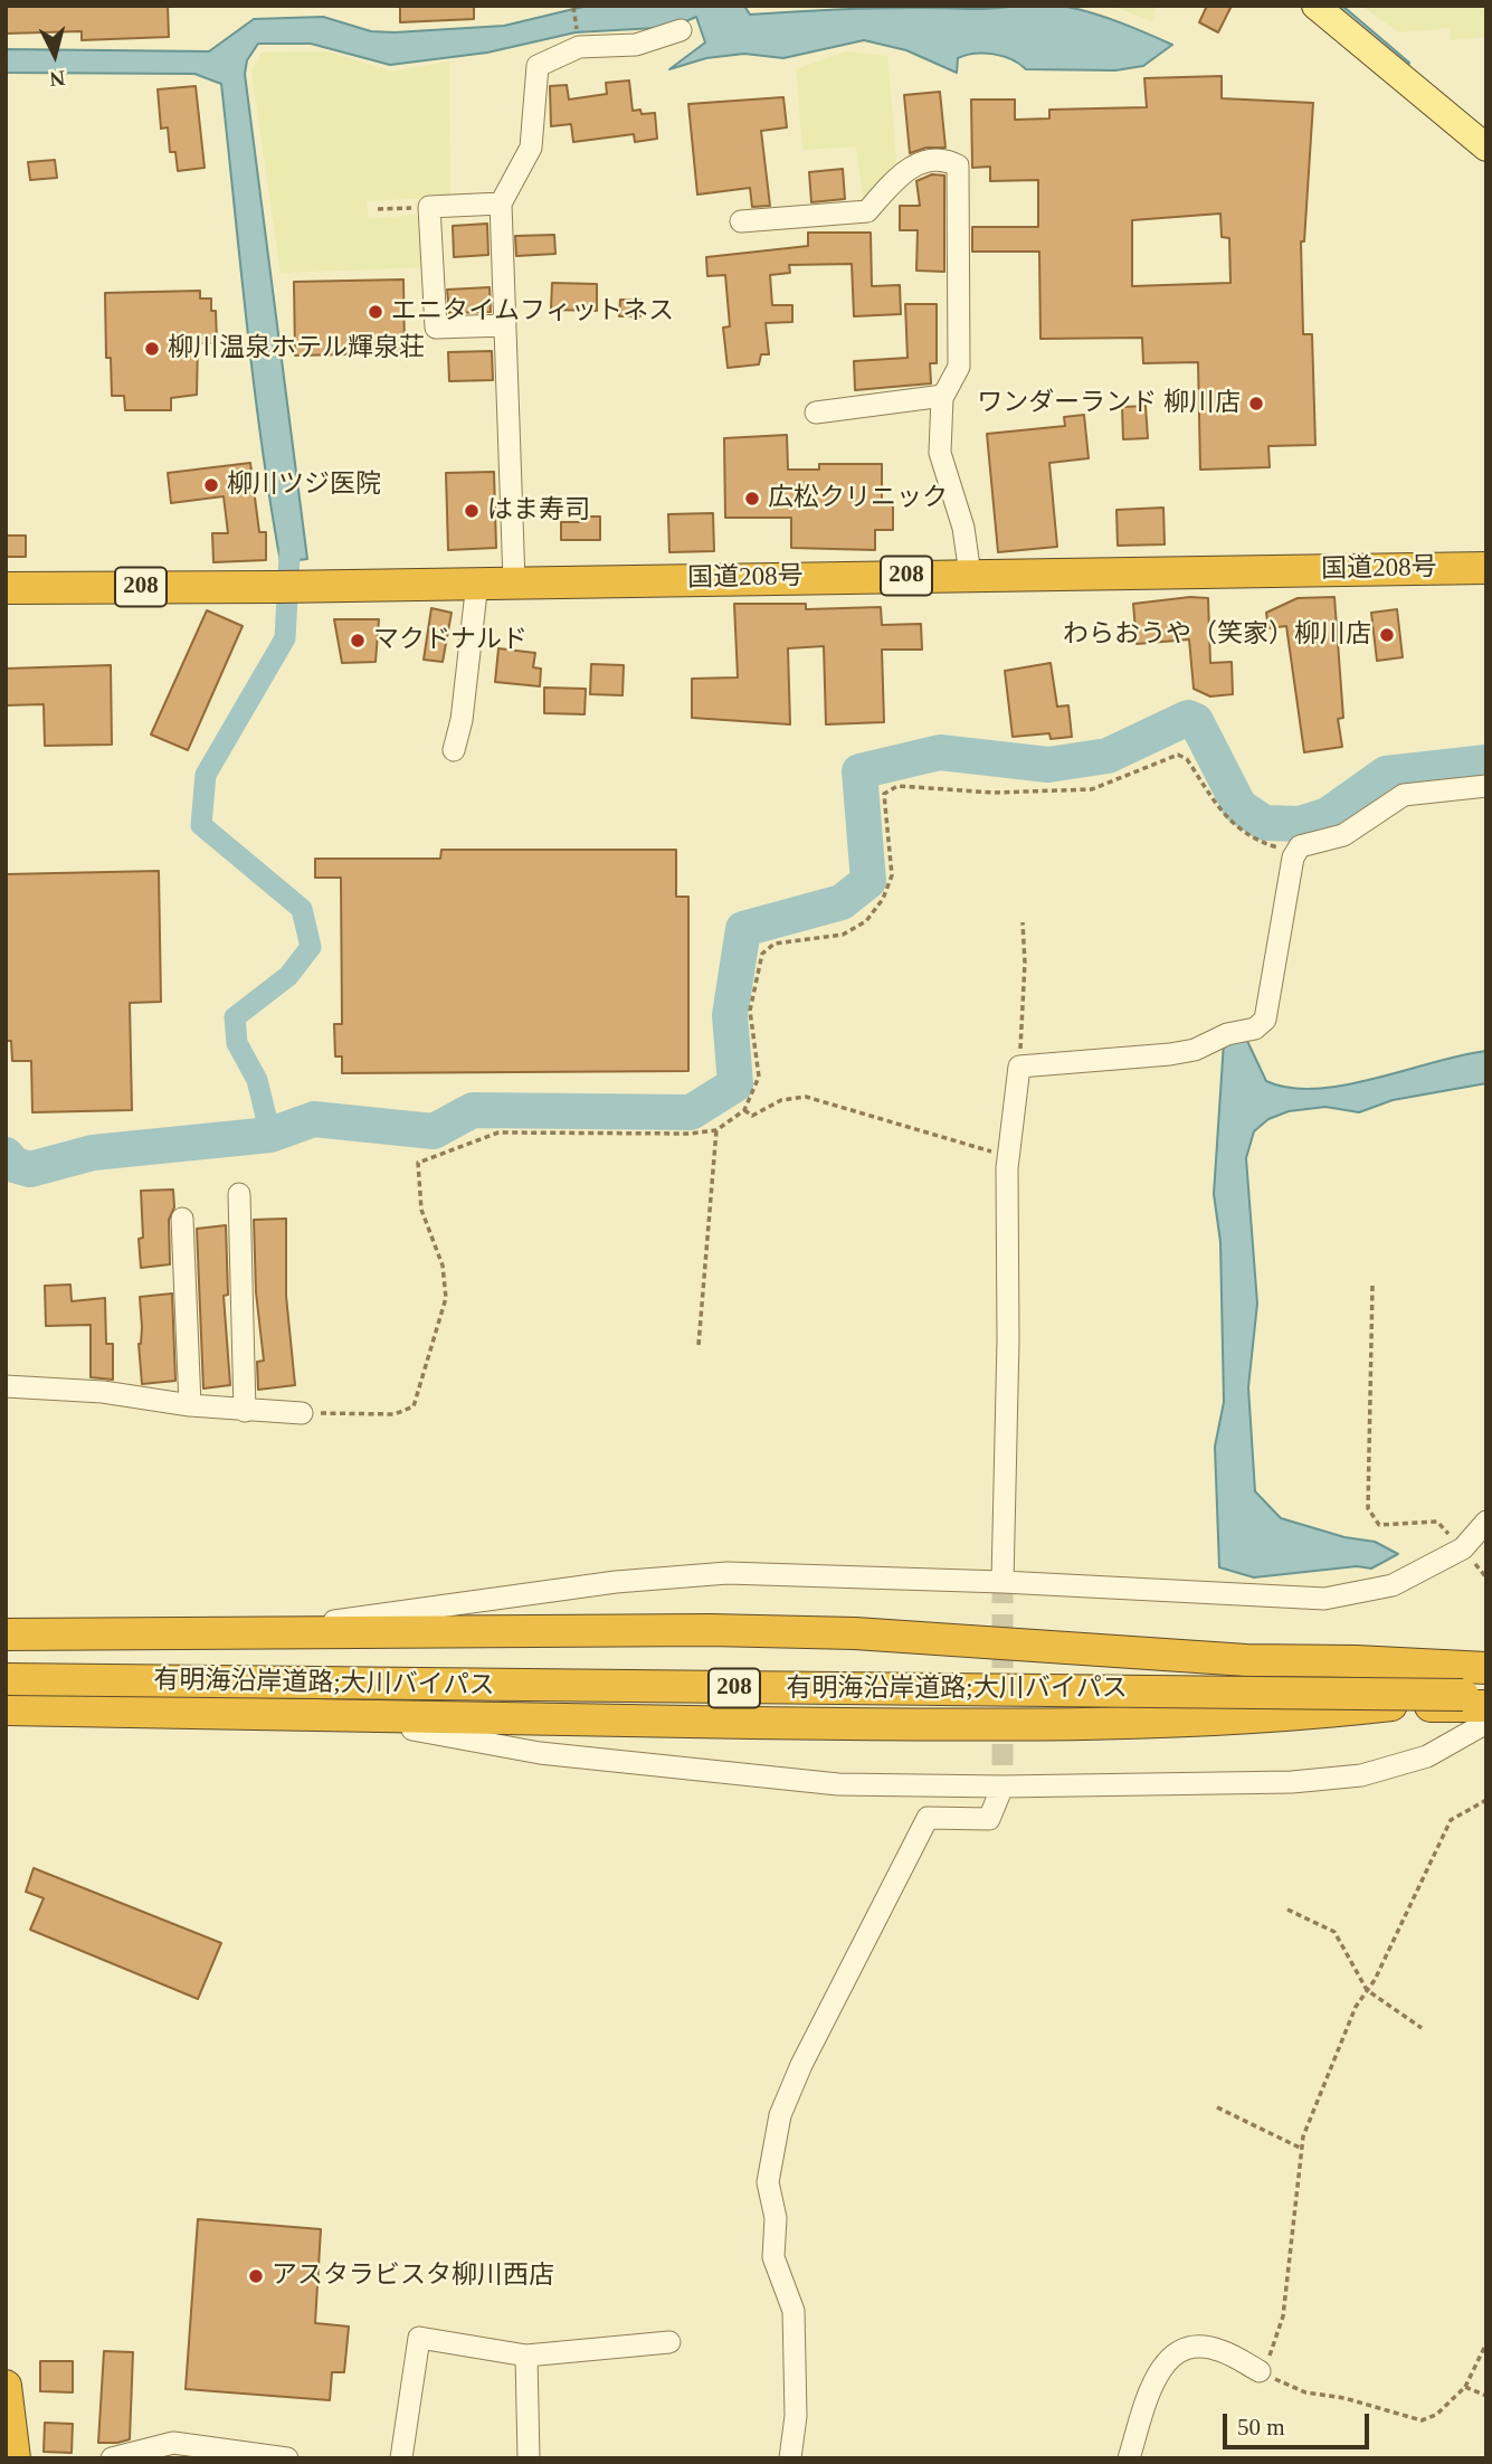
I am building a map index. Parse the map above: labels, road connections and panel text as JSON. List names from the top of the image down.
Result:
{
  "streets": {
    "highway": ["国道208号", "208", "有明海沿岸道路;大川バイパス"]
  },
  "places": [
    "エニタイムフィットネス",
    "柳川温泉ホテル輝泉荘",
    "ワンダーランド 柳川店",
    "柳川ツジ医院",
    "広松クリニック",
    "はま寿司",
    "わらおうや（笑家）柳川店",
    "マクドナルド",
    "アスタラビスタ柳川西店"
  ],
  "scale_bar": "50 m",
  "north": "bottom"
}
